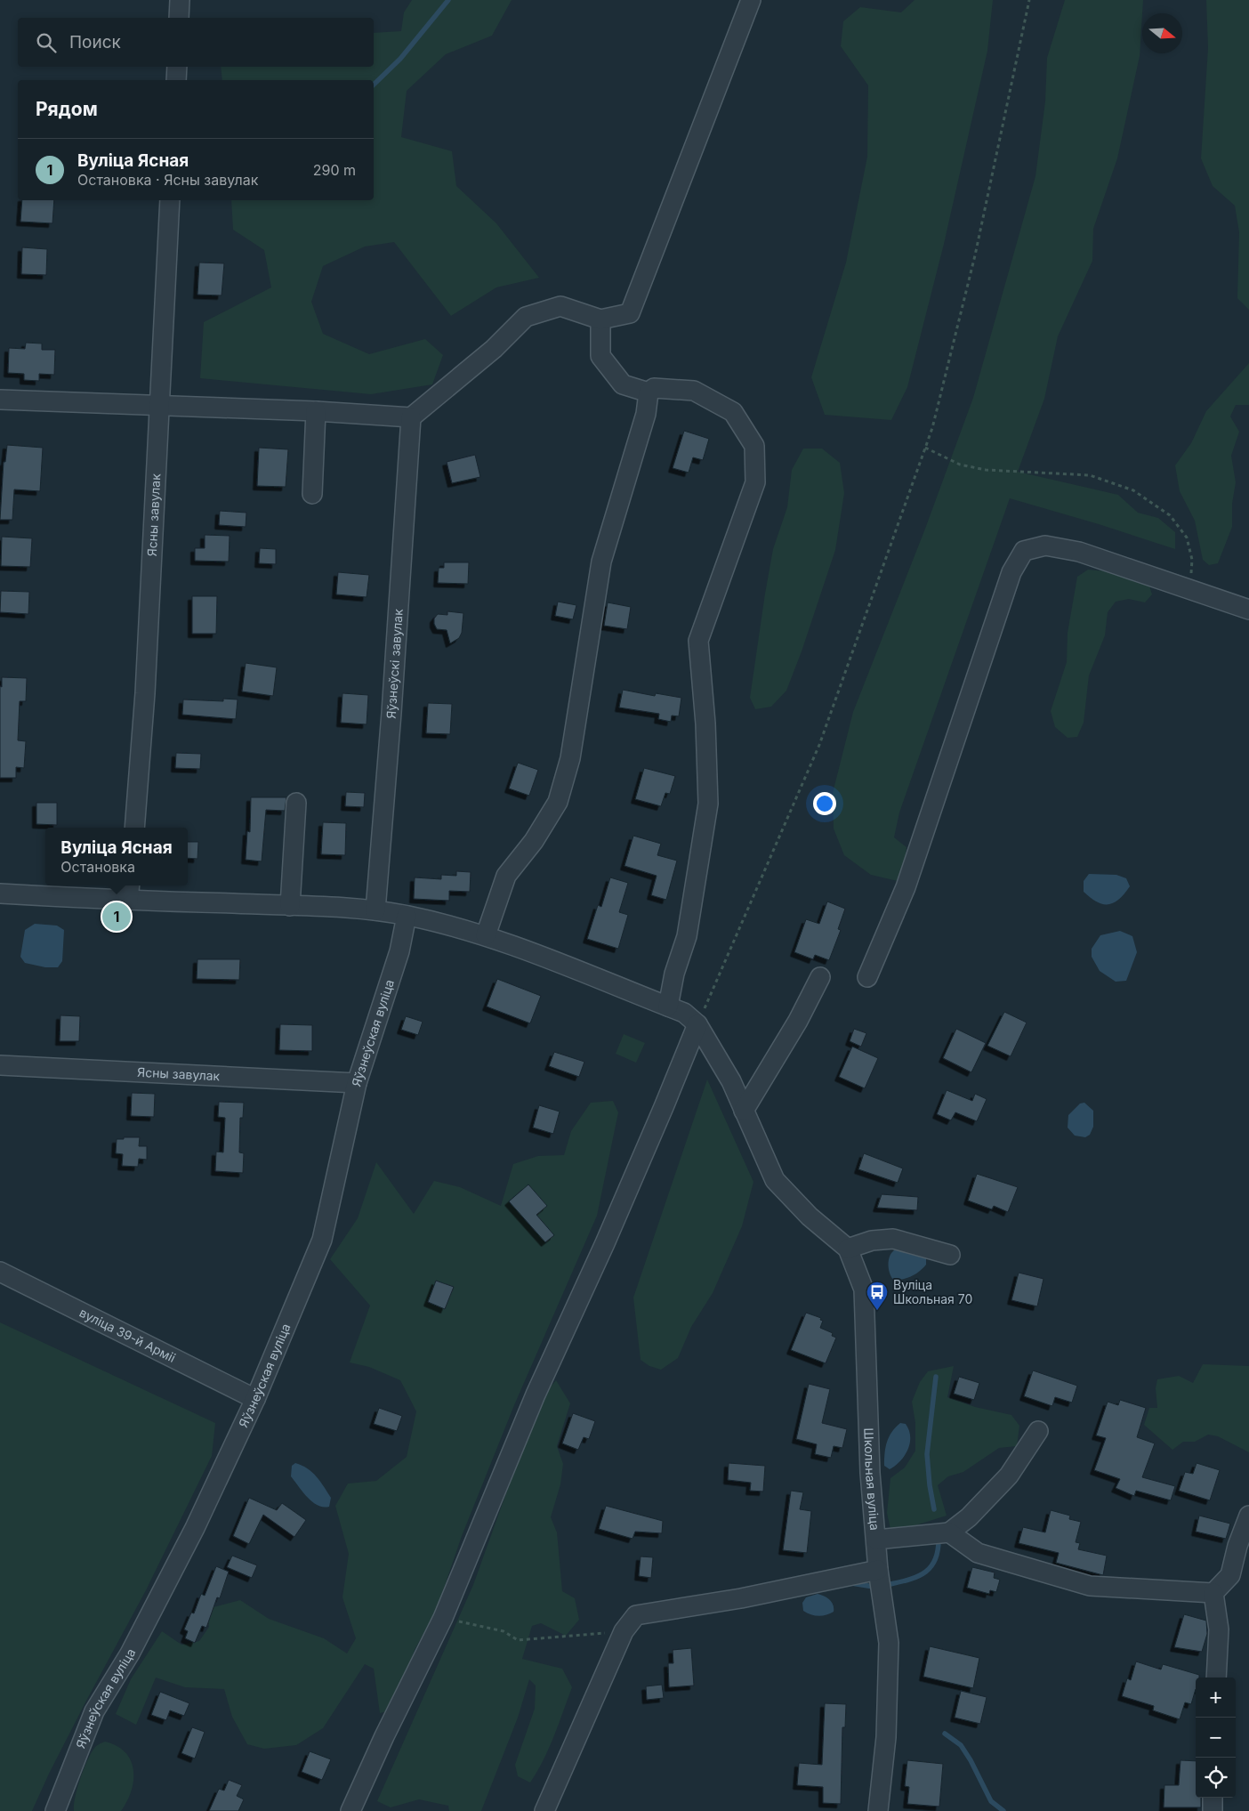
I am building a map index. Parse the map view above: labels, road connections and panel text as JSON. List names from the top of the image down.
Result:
{
  "streets": {
    "street": [
      "Ясны завулак",
      "Яўзнеўскі завулак",
      "Яўзнеўская вуліца",
      "вуліца 39-й Арміі",
      "Школьная вуліца"
    ]
  },
  "crossings": [
    ["Ясны завулак", "Яўзнеўская вуліца"],
    ["Яўзнеўская вуліца", "вуліца 39-й Арміі"]
  ],
  "places": {
    "bus stop": ["Вуліца Школьная 70"]
  },
  "north": "right",
  "page": {
    "search": "Поиск",
    "heading": "Рядом",
    "list": [
      {
        "mark": "1",
        "name": "Вуліца Ясная",
        "note": "Остановка · Ясны завулак",
        "value": "290 m"
      }
    ],
    "popup": ["Вуліца Ясная", "Остановка"],
    "pins": "1",
    "map_buttons": ["+", "−"]
  }
}
